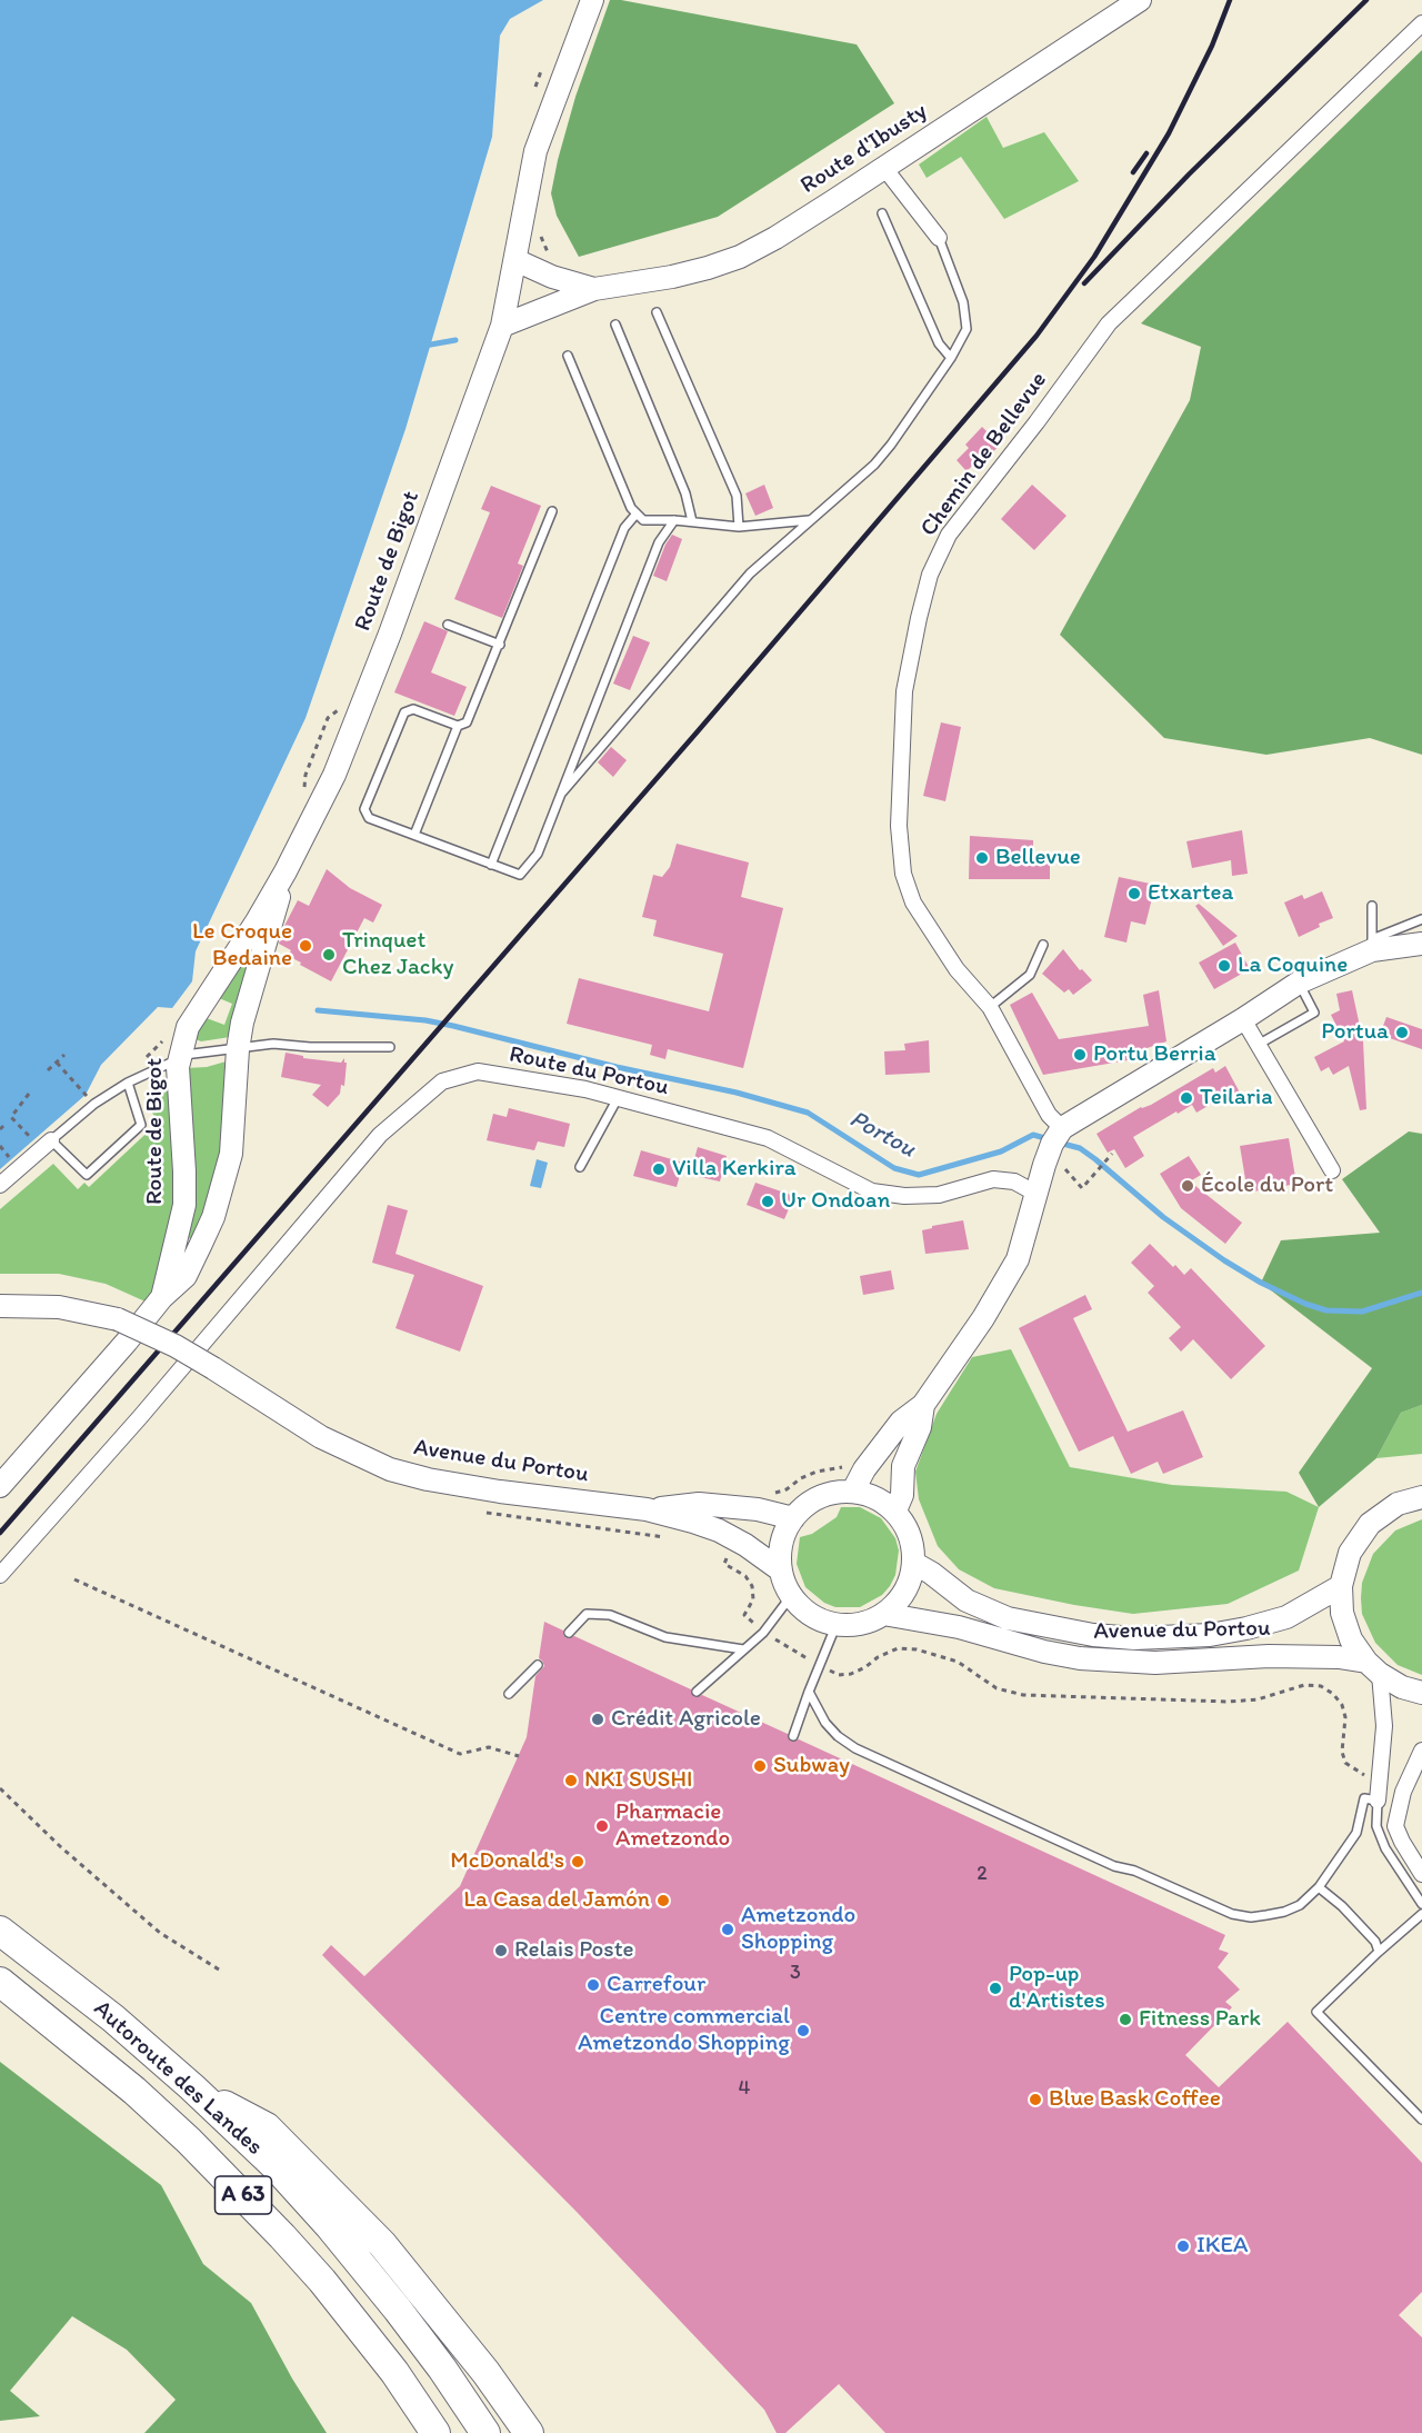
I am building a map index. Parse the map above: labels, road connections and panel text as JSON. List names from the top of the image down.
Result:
{
  "streets": {
    "highway": ["Autoroute des Landes", "A 63"],
    "main road": ["Route d'Ibusty", "Route de Bigot", "Avenue du Portou"],
    "street": ["Chemin de Bellevue", "Route du Portou"]
  },
  "crossings": [
    ["Route d'Ibusty", "Route de Bigot"]
  ],
  "water": ["Portou"],
  "places": [
    "Bellevue",
    "Etxartea",
    "Le Croque Bedaine",
    "Trinquet Chez Jacky",
    "La Coquine",
    "Portua",
    "Portu Berria",
    "Teilaria",
    "Villa Kerkira",
    "École du Port",
    "Ur Ondoan",
    "Crédit Agricole",
    "Subway",
    "NKI SUSHI",
    "Pharmacie Ametzondo",
    "McDonald's",
    "La Casa del Jamón",
    "Ametzondo Shopping",
    "Relais Poste",
    "Carrefour",
    "Pop-up d'Artistes",
    "Fitness Park",
    "Centre commercial Ametzondo Shopping",
    "Blue Bask Coffee",
    "IKEA"
  ],
  "house_numbers": ["2", "3", "4"]
}
